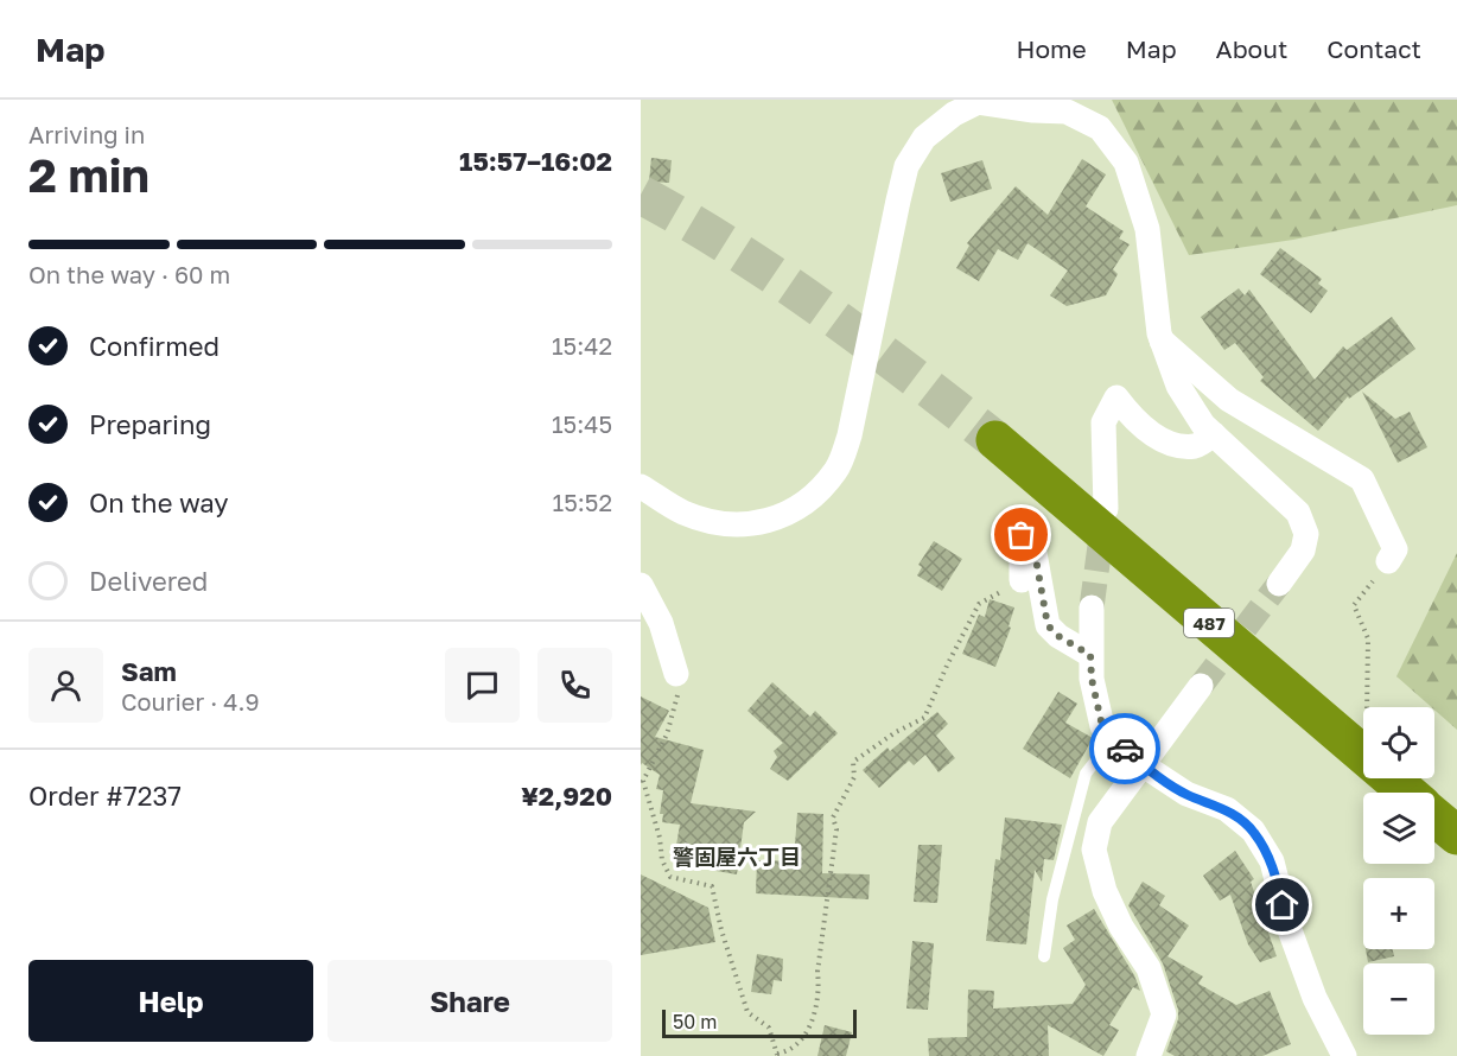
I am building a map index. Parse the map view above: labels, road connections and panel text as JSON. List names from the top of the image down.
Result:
{
  "streets": {
    "highway": ["487"]
  },
  "districts": ["警固屋六丁目"],
  "scale_bar": "50 m",
  "page": {
    "header": "Map",
    "nav": [
      "Home",
      "Map",
      "About",
      "Contact"
    ],
    "heading": ["2 min", "Arriving in", "15:57–16:02"],
    "panel": [
      "Sam",
      "Courier · 4.9",
      "Order #7237",
      "¥2,920"
    ],
    "bar": "On the way · 60 m",
    "list": [
      ["Confirmed", "15:42"],
      ["Preparing", "15:45"],
      ["On the way", "15:52"],
      "Delivered"
    ],
    "map_buttons": ["+", "−"],
    "buttons": ["Help", "Share"],
    "scale": "50 m"
  }
}
